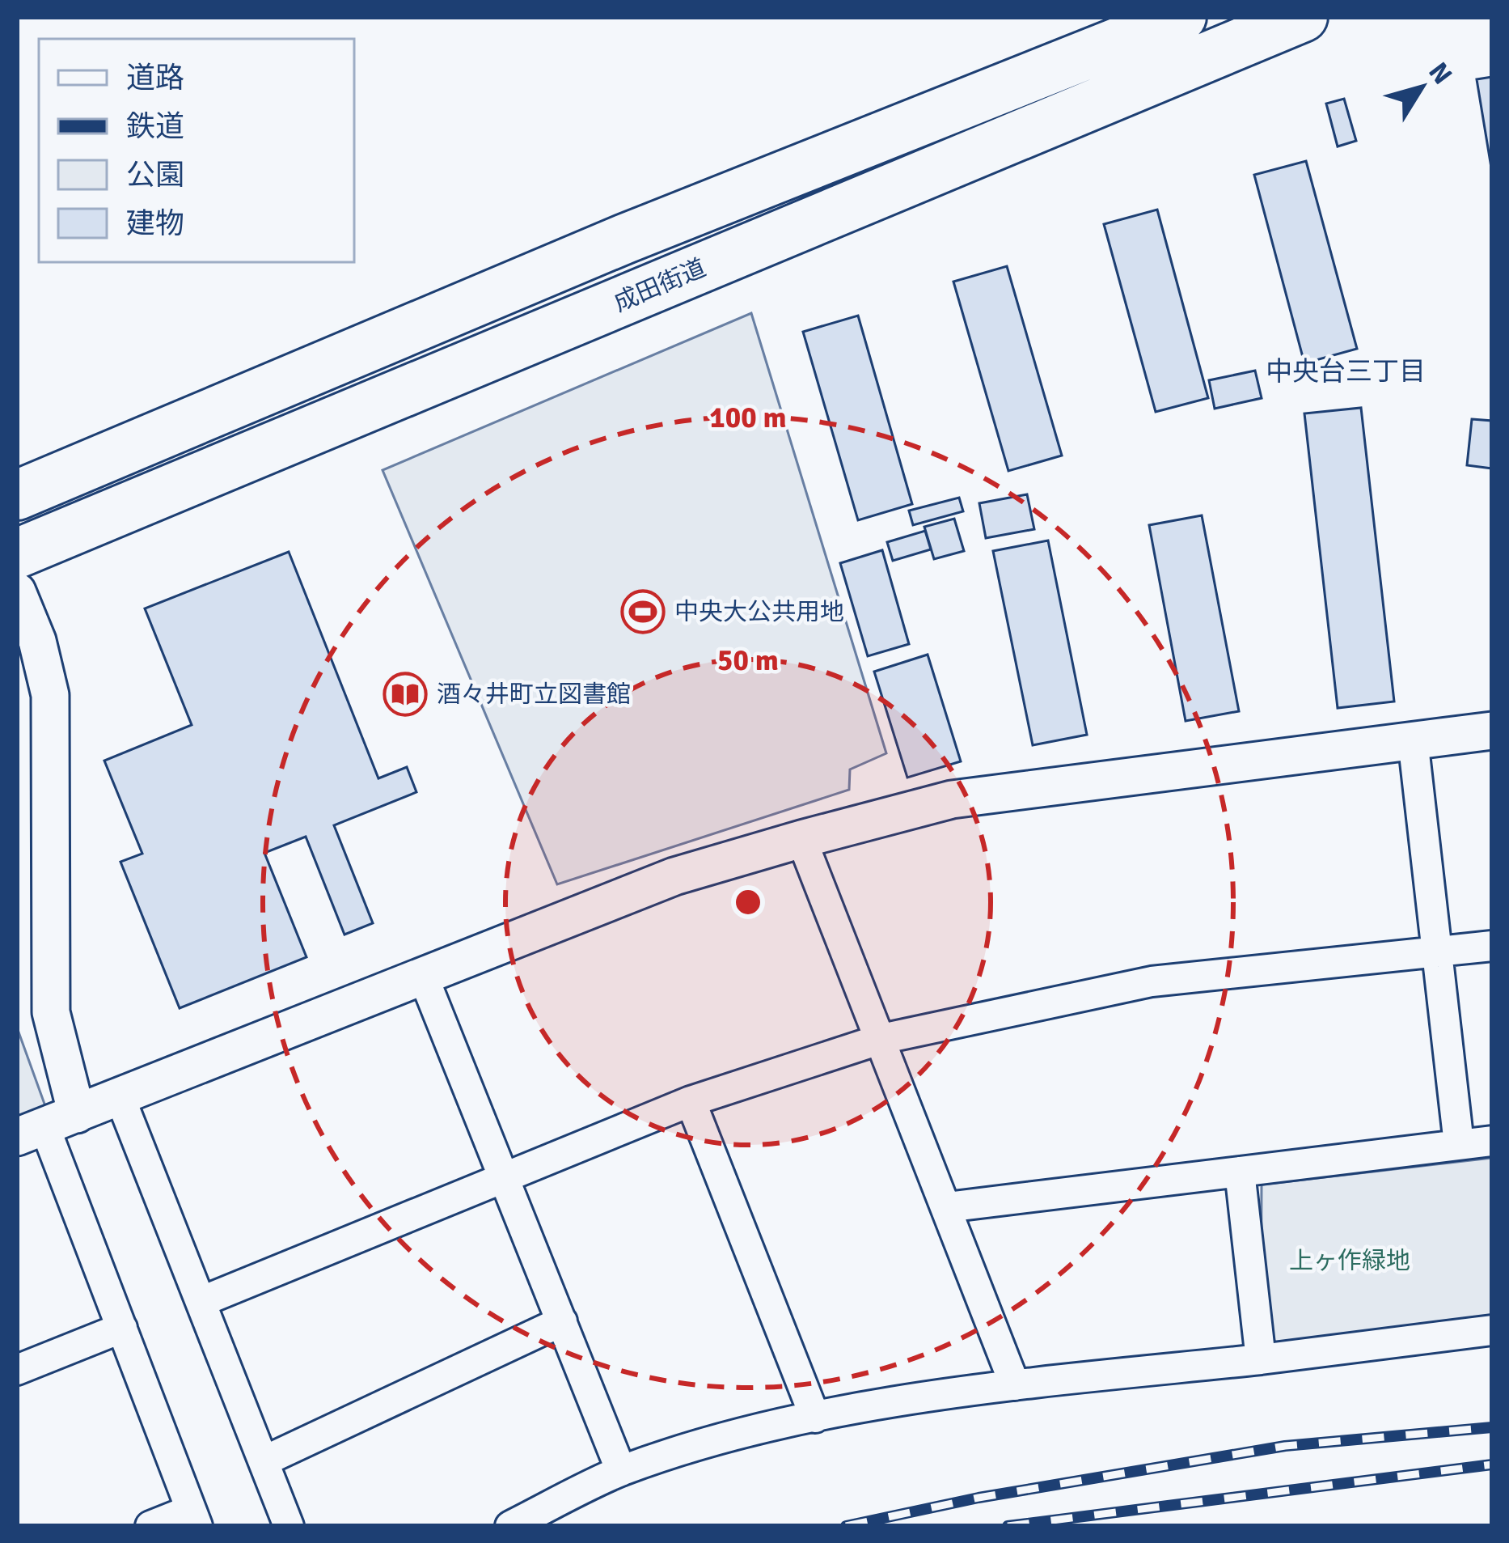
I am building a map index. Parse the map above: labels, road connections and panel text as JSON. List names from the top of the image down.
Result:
{
  "streets": {
    "highway": ["成田街道"]
  },
  "districts": ["中央台三丁目"],
  "parks": ["上ヶ作緑地"],
  "places": {
    "sports": ["中央大公共用地"],
    "library": ["酒々井町立図書館"]
  },
  "legend": [
    "道路",
    "鉄道",
    "公園",
    "建物"
  ],
  "north": "top right",
  "rings": ["100 m", "50 m"]
}
